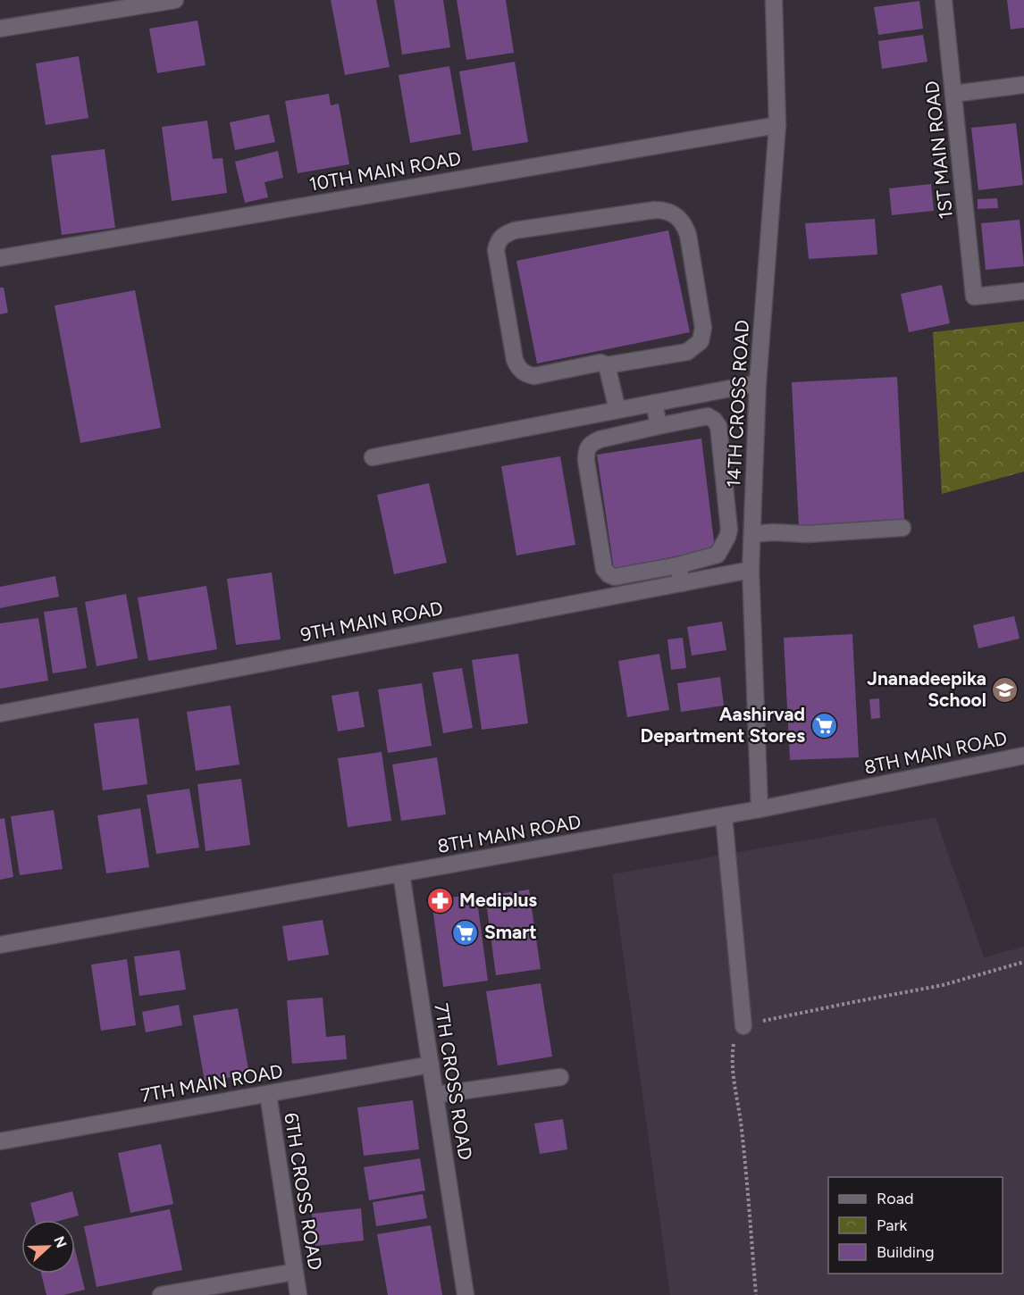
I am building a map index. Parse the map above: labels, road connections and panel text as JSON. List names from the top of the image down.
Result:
{
  "streets": {
    "street": [
      "1ST MAIN ROAD",
      "10TH MAIN ROAD",
      "14TH CROSS ROAD",
      "9TH MAIN ROAD",
      "8TH MAIN ROAD",
      "7TH CROSS ROAD",
      "7TH MAIN ROAD",
      "6TH CROSS ROAD"
    ]
  },
  "crossings": [
    ["10TH MAIN ROAD", "14TH CROSS ROAD"],
    ["14TH CROSS ROAD", "9TH MAIN ROAD"],
    ["14TH CROSS ROAD", "8TH MAIN ROAD"],
    ["8TH MAIN ROAD", "7TH CROSS ROAD"],
    ["7TH CROSS ROAD", "7TH MAIN ROAD"],
    ["7TH MAIN ROAD", "6TH CROSS ROAD"]
  ],
  "places": {
    "school or university": ["Jnanadeepika School"],
    "supermarket": ["Aashirvad Department Stores", "Smart"],
    "pharmacy": ["Mediplus"]
  },
  "legend": ["Road", "Park", "Building"],
  "north": "right"
}
